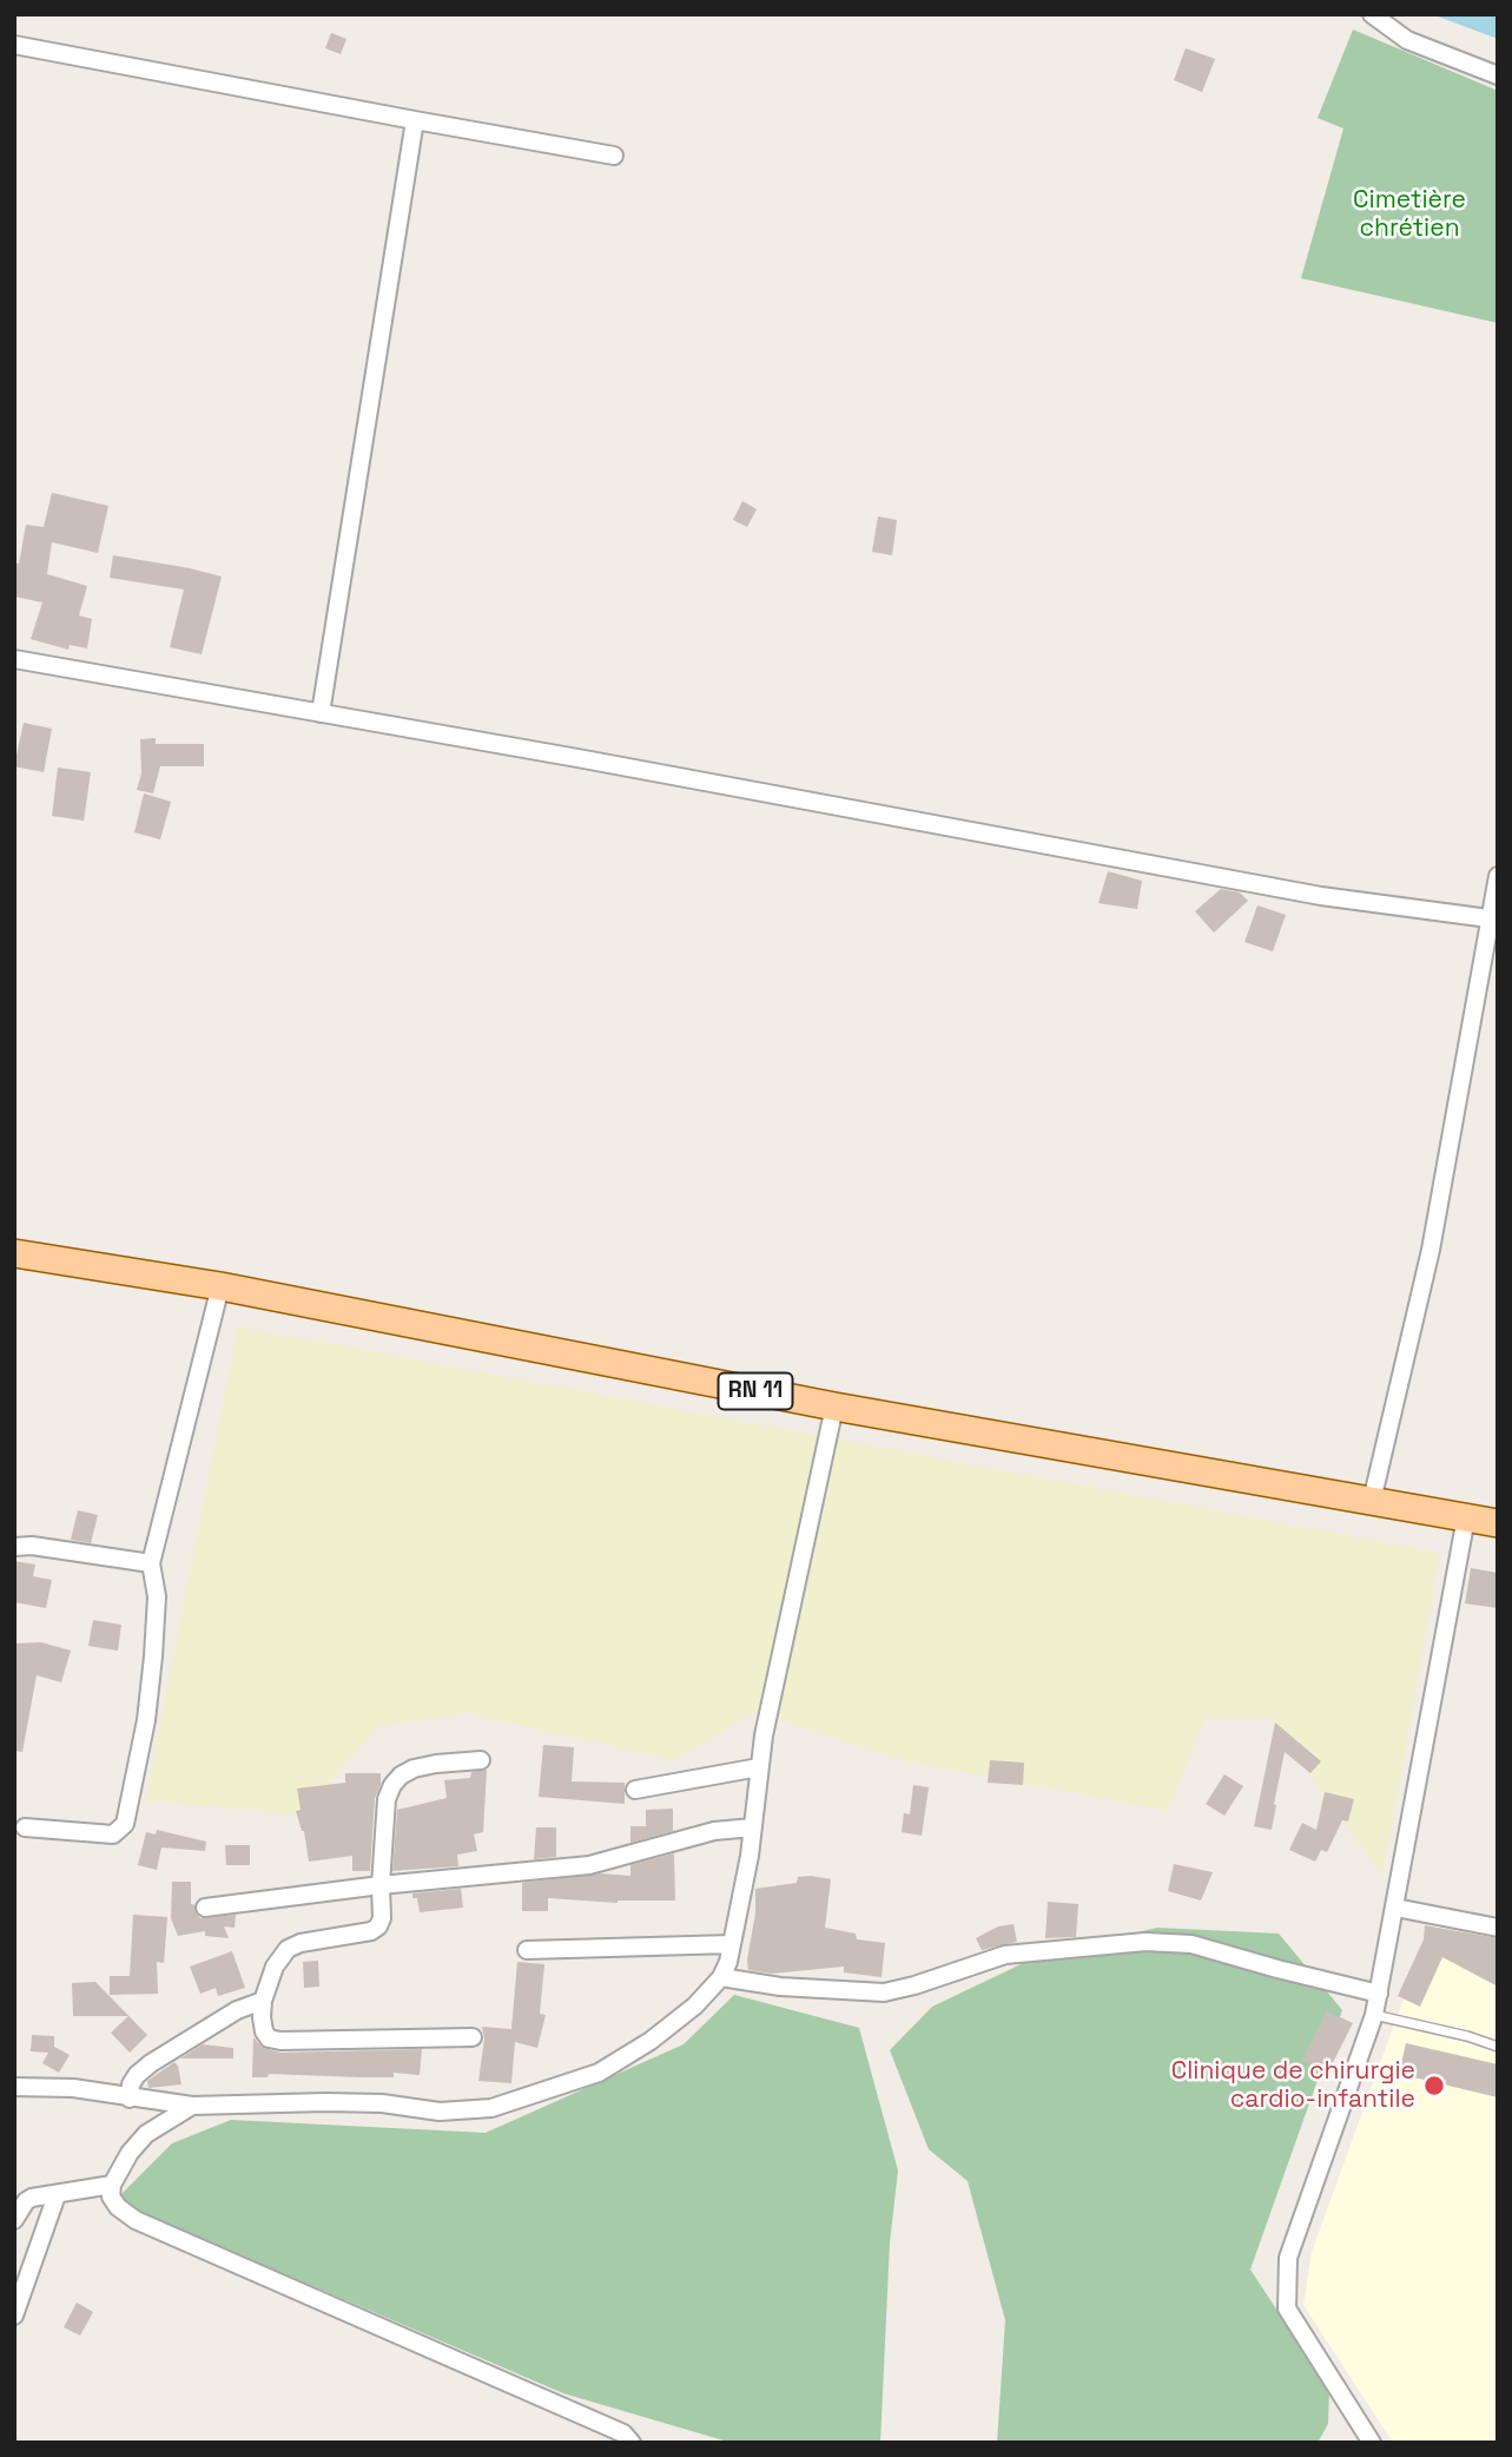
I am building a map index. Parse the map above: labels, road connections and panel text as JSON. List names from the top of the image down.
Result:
{
  "streets": {
    "main road": ["RN 11"]
  },
  "parks": ["Cimetière chrétien"],
  "places": ["Clinique de chirurgie cardio-infantile"]
}
